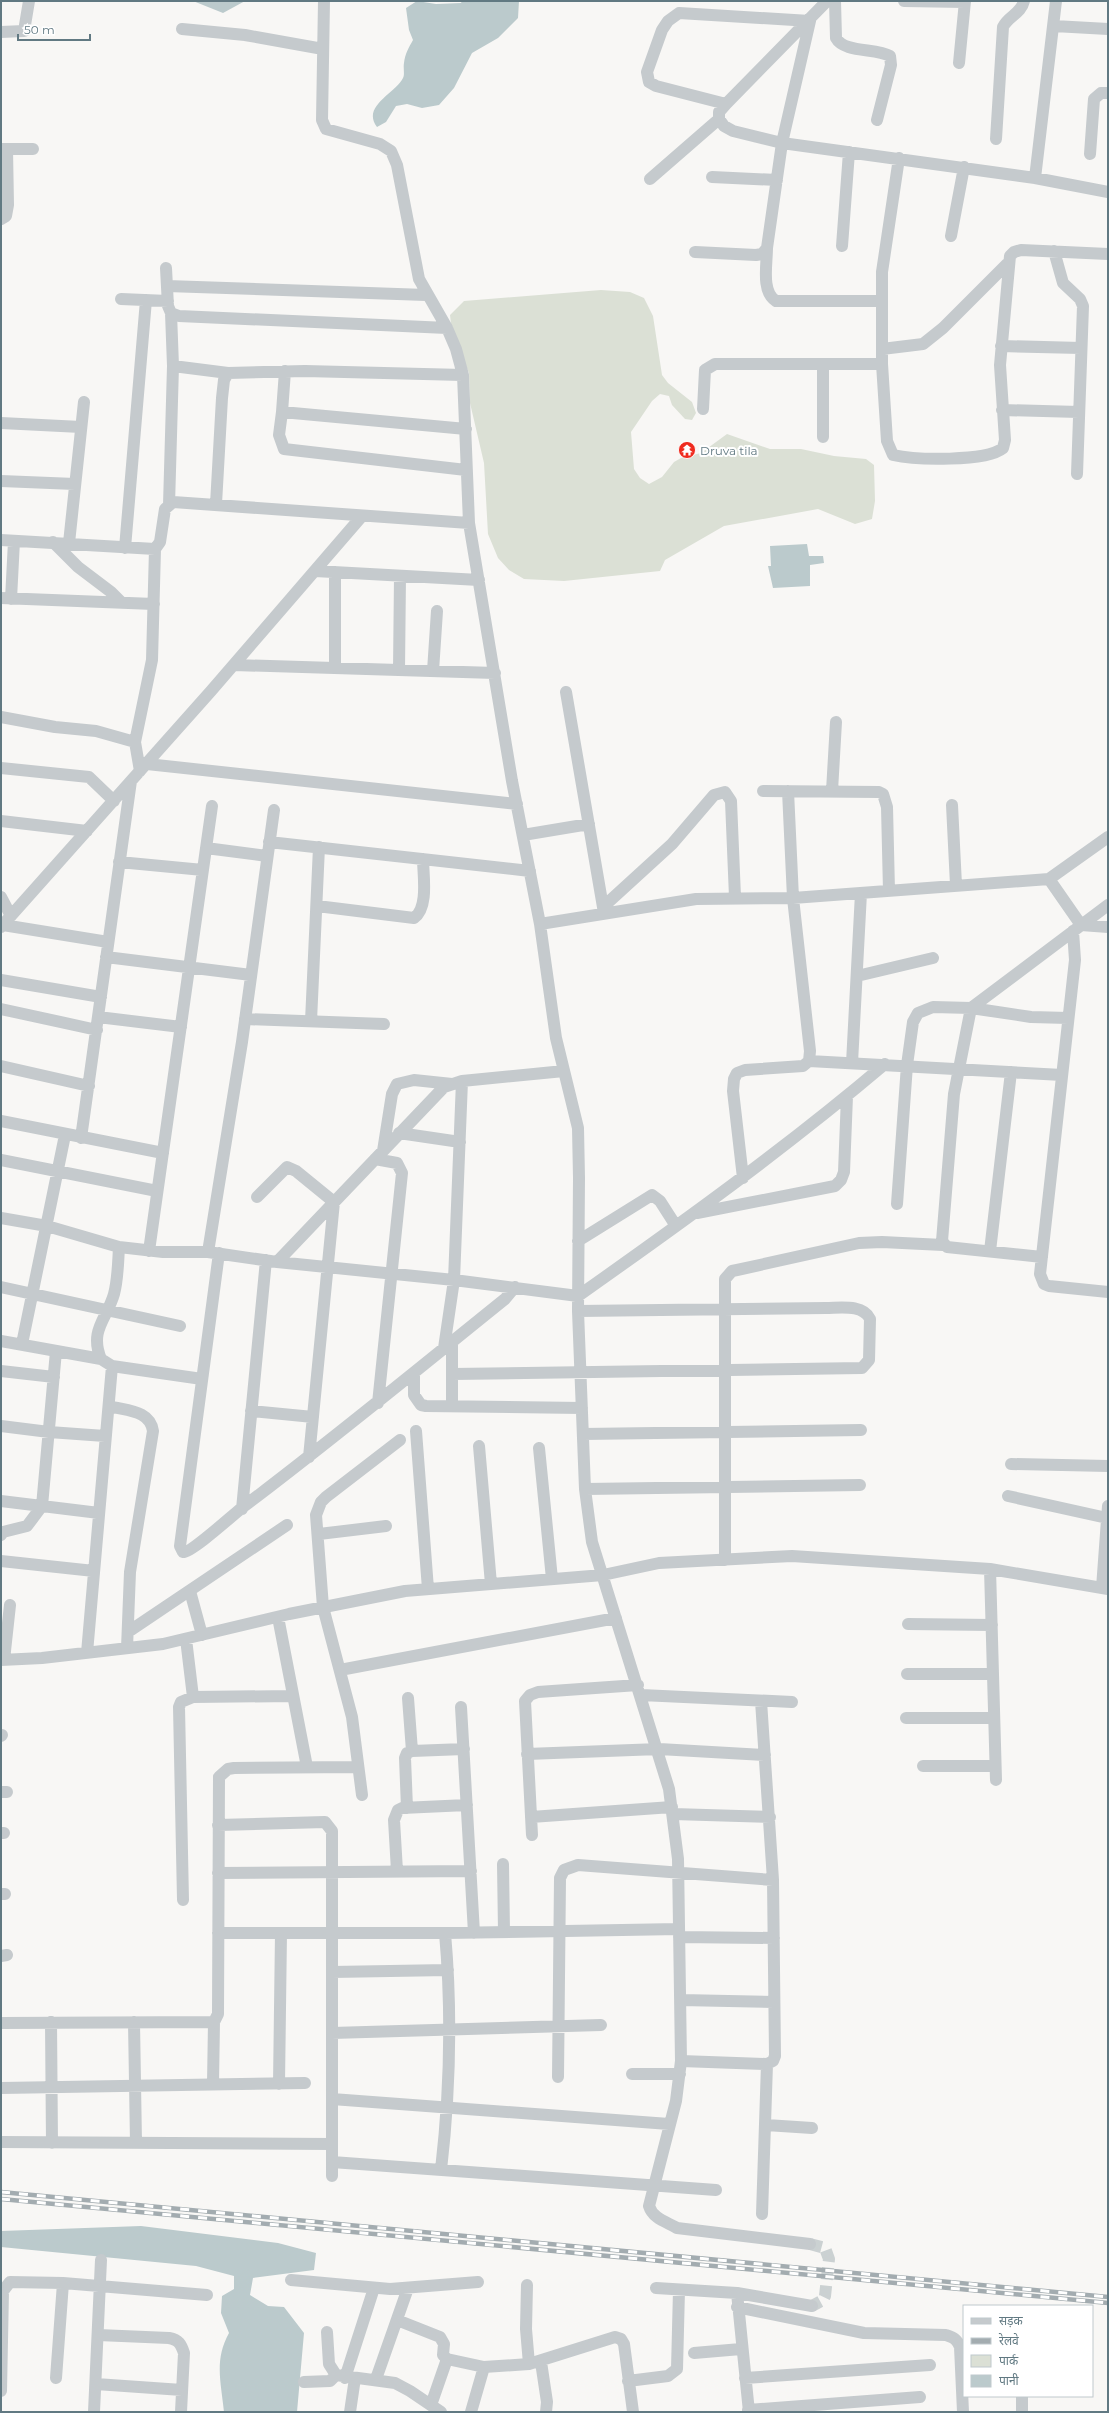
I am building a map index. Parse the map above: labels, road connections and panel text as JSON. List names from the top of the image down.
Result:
{
  "places": {
    "temple": ["Druva tila"]
  },
  "legend": [
    "सड़क",
    "रेलवे",
    "पार्क",
    "पानी"
  ],
  "scale_bar": "50 m"
}
